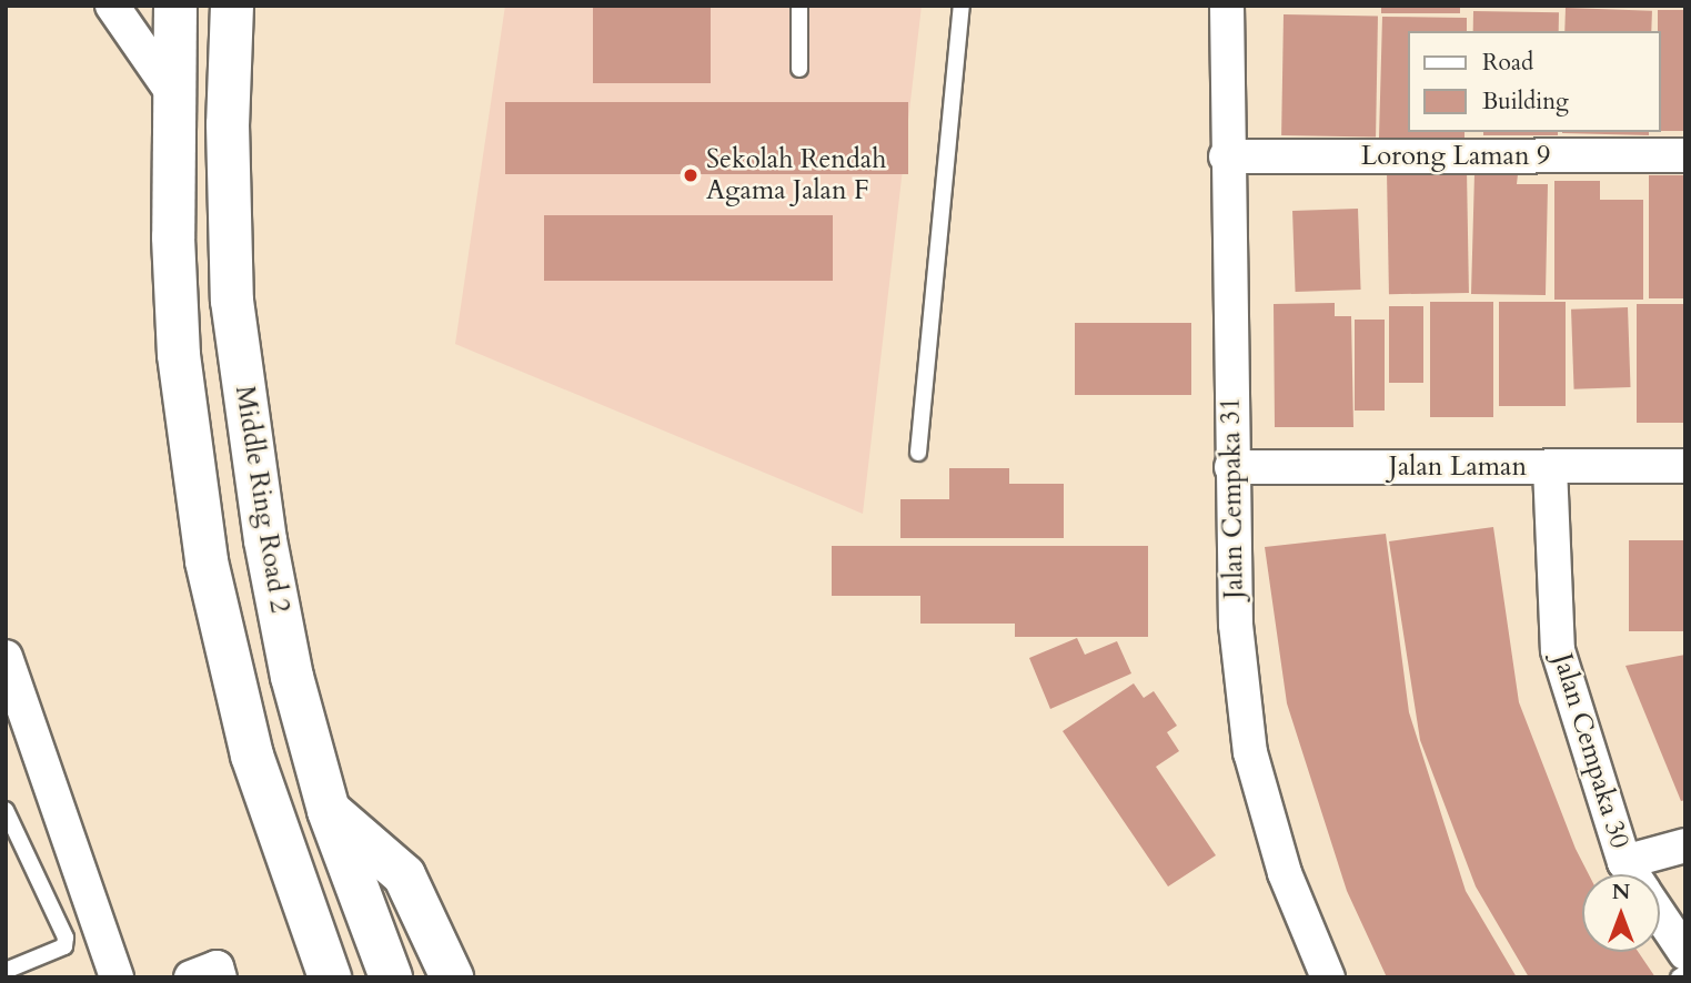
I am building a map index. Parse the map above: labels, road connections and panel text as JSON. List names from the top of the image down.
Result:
{
  "streets": {
    "highway": ["Middle Ring Road 2"],
    "street": [
      "Lorong Laman 9",
      "Jalan Laman",
      "Jalan Cempaka 31",
      "Jalan Cempaka 30"
    ]
  },
  "crossings": [
    ["Lorong Laman 9", "Jalan Cempaka 31"],
    ["Jalan Laman", "Jalan Cempaka 31"],
    ["Jalan Laman", "Jalan Cempaka 30"]
  ],
  "places": ["Sekolah Rendah Agama Jalan F"],
  "legend": ["Road", "Building"],
  "north": "top"
}
